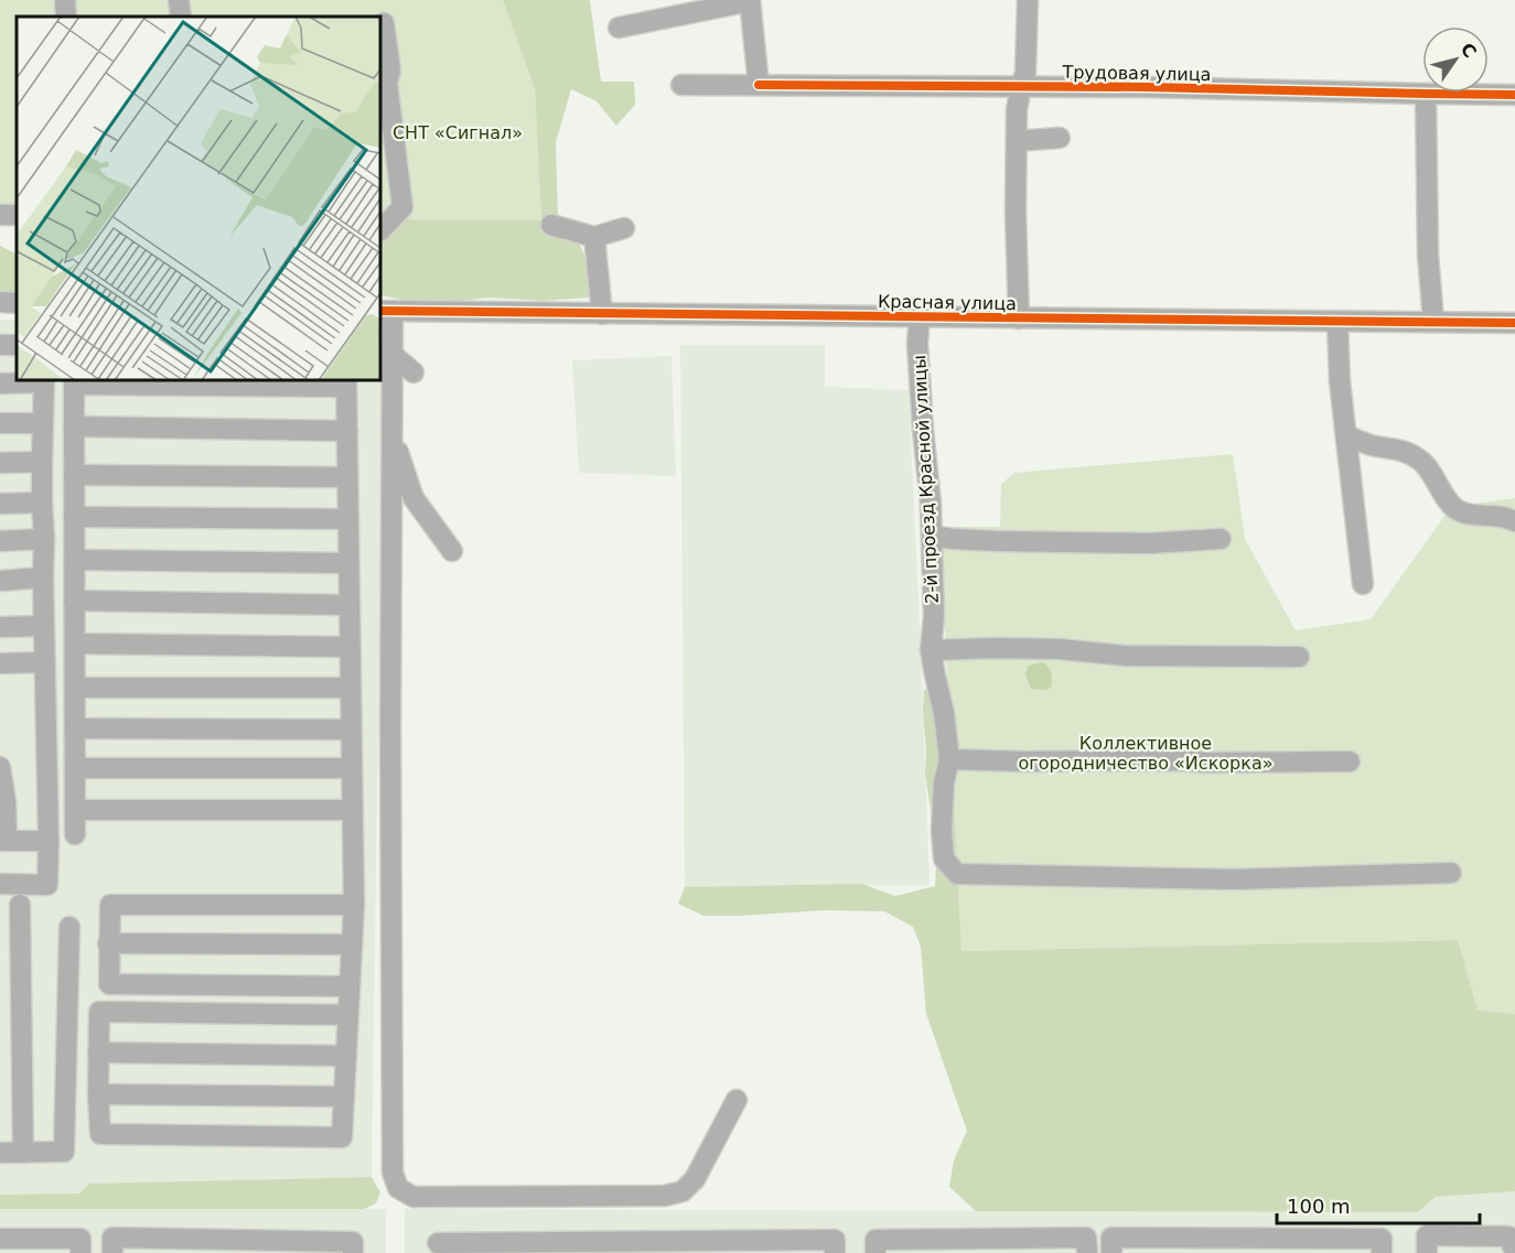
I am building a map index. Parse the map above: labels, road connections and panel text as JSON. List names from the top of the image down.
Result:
{
  "streets": {
    "street": ["Трудовая улица", "Красная улица", "2-й проезд Красной улицы"]
  },
  "crossings": [
    ["Красная улица", "2-й проезд Красной улицы"]
  ],
  "parks": ["СНТ «Сигнал»", "Коллективное огородничество «Искорка»"],
  "scale_bar": "100 m",
  "north": "top right"
}
